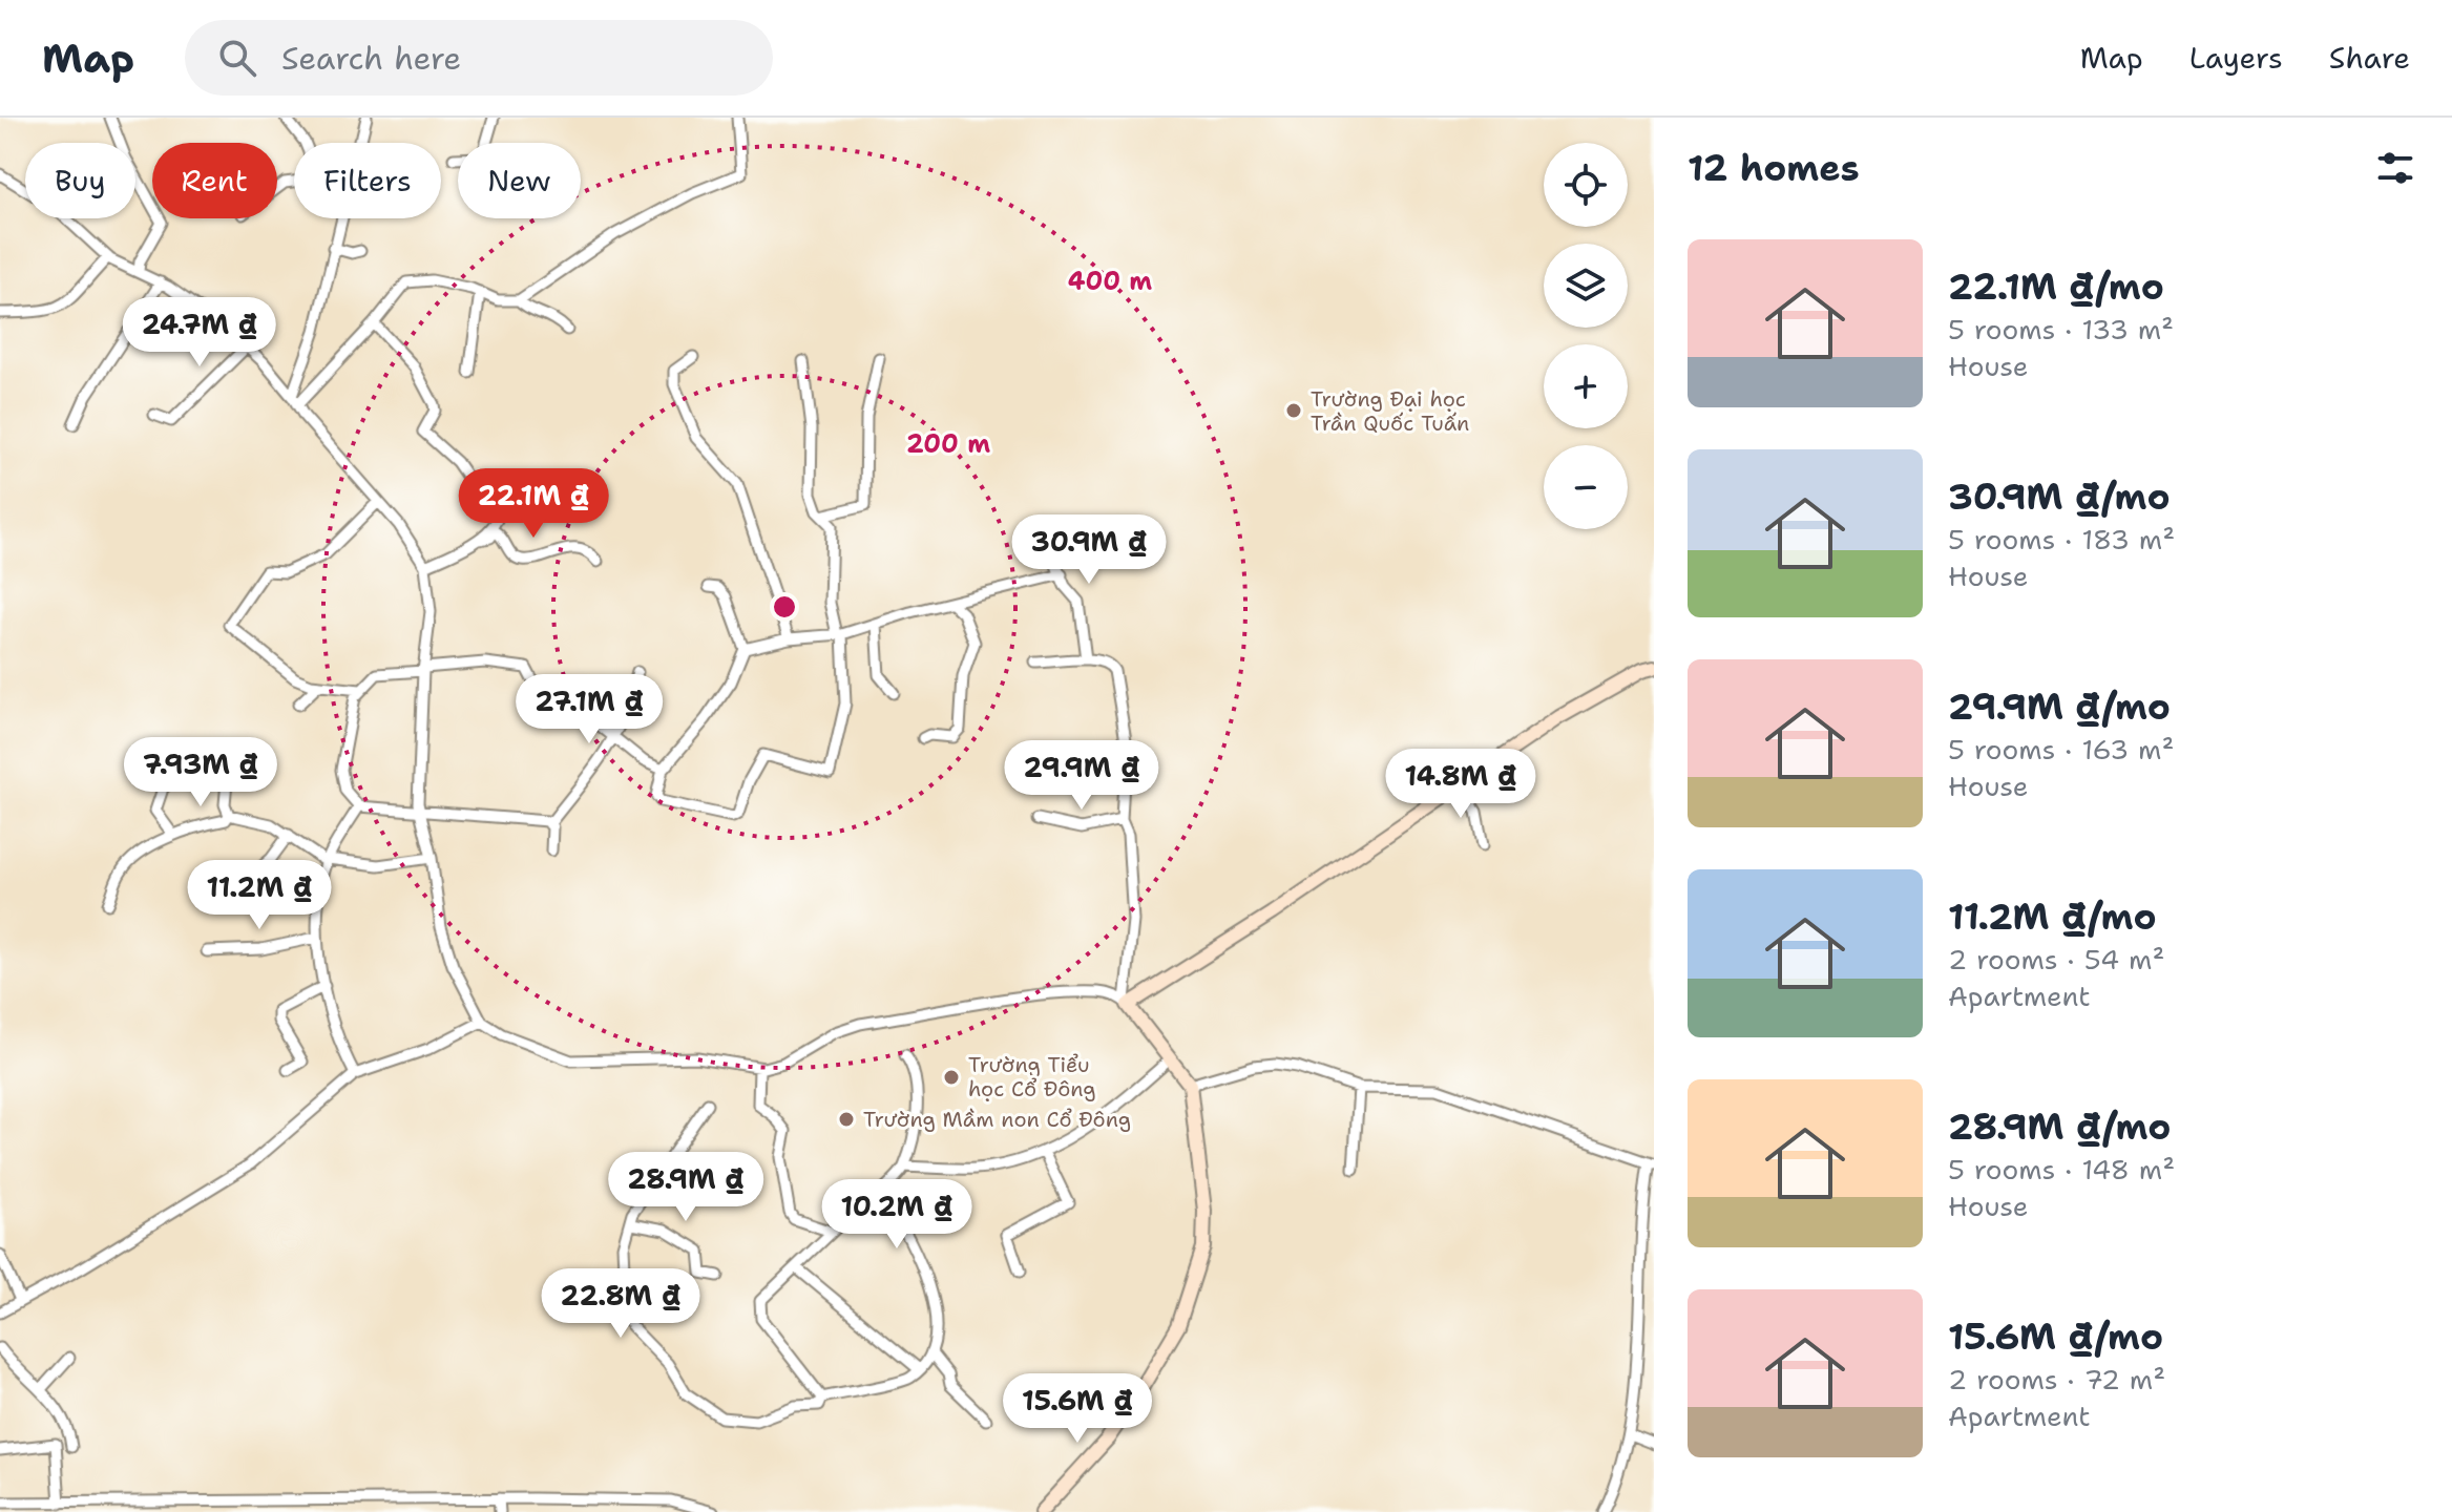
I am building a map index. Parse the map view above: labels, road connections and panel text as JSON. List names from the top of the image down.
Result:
{
  "places": ["Trường Đại học Trần Quốc Tuấn", "Trường Tiểu học Cổ Đông", "Trường Mầm non Cổ Đông"],
  "page": {
    "header": "Map",
    "search": "Search here",
    "nav": ["Map", "Layers", "Share"],
    "heading": "12 homes",
    "map_buttons": ["+", "−"],
    "chip": [
      "Buy",
      "Rent",
      "Filters",
      "New"
    ],
    "list": [
      {
        "name": "22.1M ₫/mo",
        "note": "5 rooms · 133 m² · House"
      },
      {
        "name": "30.9M ₫/mo",
        "note": "5 rooms · 183 m² · House"
      },
      {
        "name": "29.9M ₫/mo",
        "note": "5 rooms · 163 m² · House"
      },
      {
        "name": "11.2M ₫/mo",
        "note": "2 rooms · 54 m² · Apartment"
      },
      {
        "name": "28.9M ₫/mo",
        "note": "5 rooms · 148 m² · House"
      },
      {
        "name": "15.6M ₫/mo",
        "note": "2 rooms · 72 m² · Apartment"
      }
    ],
    "price": [
      "24.7M ₫",
      "22.1M ₫",
      "30.9M ₫",
      "27.1M ₫",
      "7.93M ₫",
      "29.9M ₫",
      "14.8M ₫",
      "11.2M ₫",
      "28.9M ₫",
      "10.2M ₫",
      "22.8M ₫",
      "15.6M ₫"
    ]
  },
  "rings": ["400 m", "200 m"]
}
